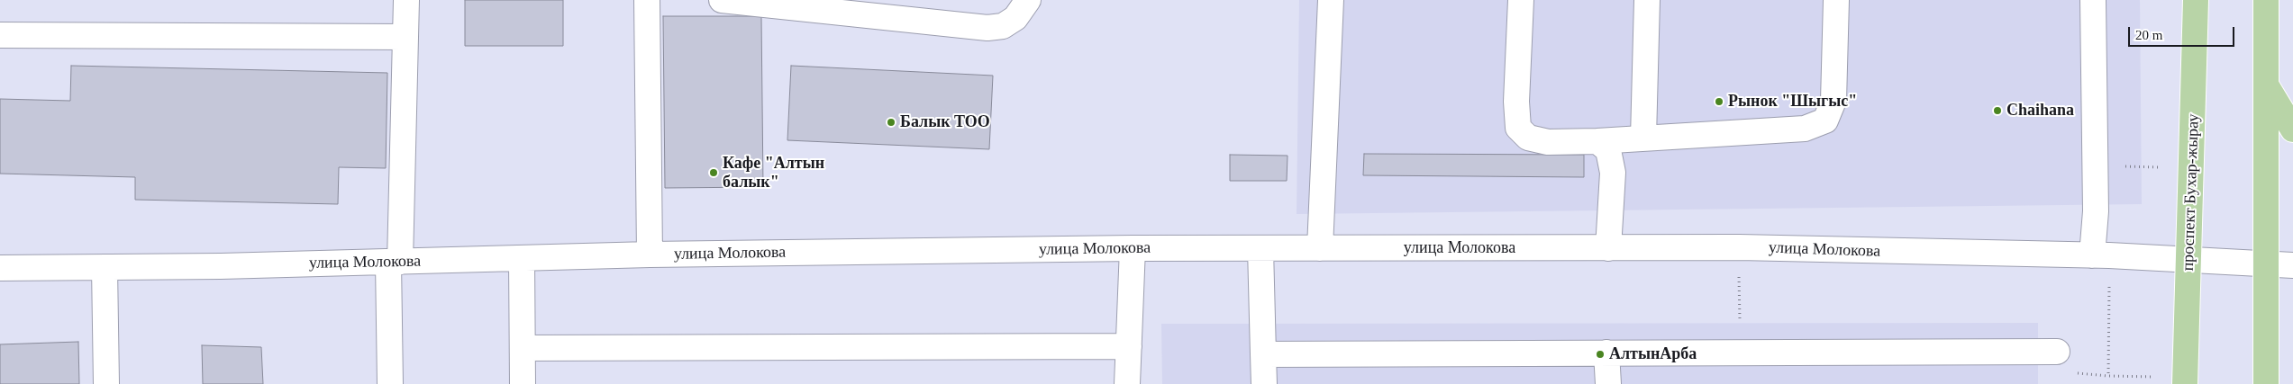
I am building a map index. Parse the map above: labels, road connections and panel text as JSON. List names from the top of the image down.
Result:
{
  "streets": {
    "main road": ["проспект Бухар-жырау"],
    "street": ["улица Молокова"]
  },
  "crossings": [
    ["проспект Бухар-жырау", "улица Молокова"]
  ],
  "places": [
    "Рынок \"Шыгыс\"",
    "Chaihana",
    "Балык ТОО",
    "Кафе \"Алтын балык\"",
    "АлтынАрба"
  ],
  "scale_bar": "20 m"
}
